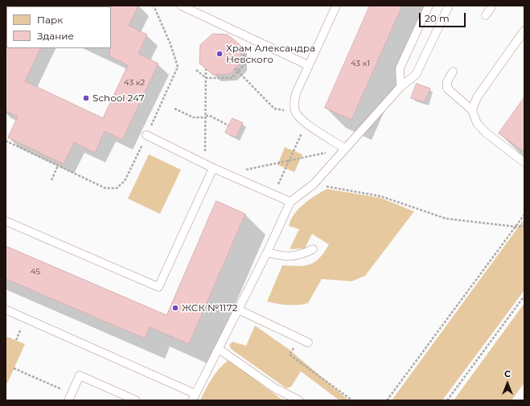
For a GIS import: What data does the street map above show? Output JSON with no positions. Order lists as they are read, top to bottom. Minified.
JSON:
{"places":["Храм Александра Невского","School 247","ЖСК №1172"],"house_numbers":["43 к1","43 к2","45"],"legend":["Парк","Здание"],"scale_bar":"20 m","north":"top"}
